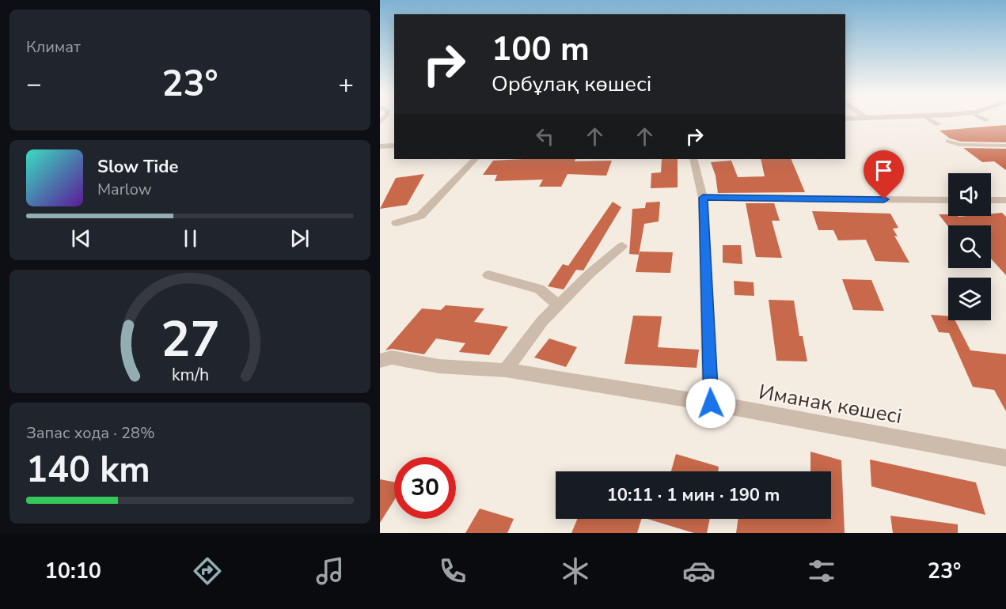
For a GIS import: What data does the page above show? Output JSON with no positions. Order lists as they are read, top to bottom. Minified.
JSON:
{"streets":{"street":["Иманақ көшесі"]},"page":{"tile":["Климат",["Запас хода · 28%","140 km"]],"turn":["100 m","Орбұлақ көшесі"],"heat":["−","23°","+"],"song":["Slow Tide","Marlow"],"limit":"30","trip":"10:11 · 1 мин · 190 m","tabs":["10:10","23°"],"gauge":["27","km/h"]}}
